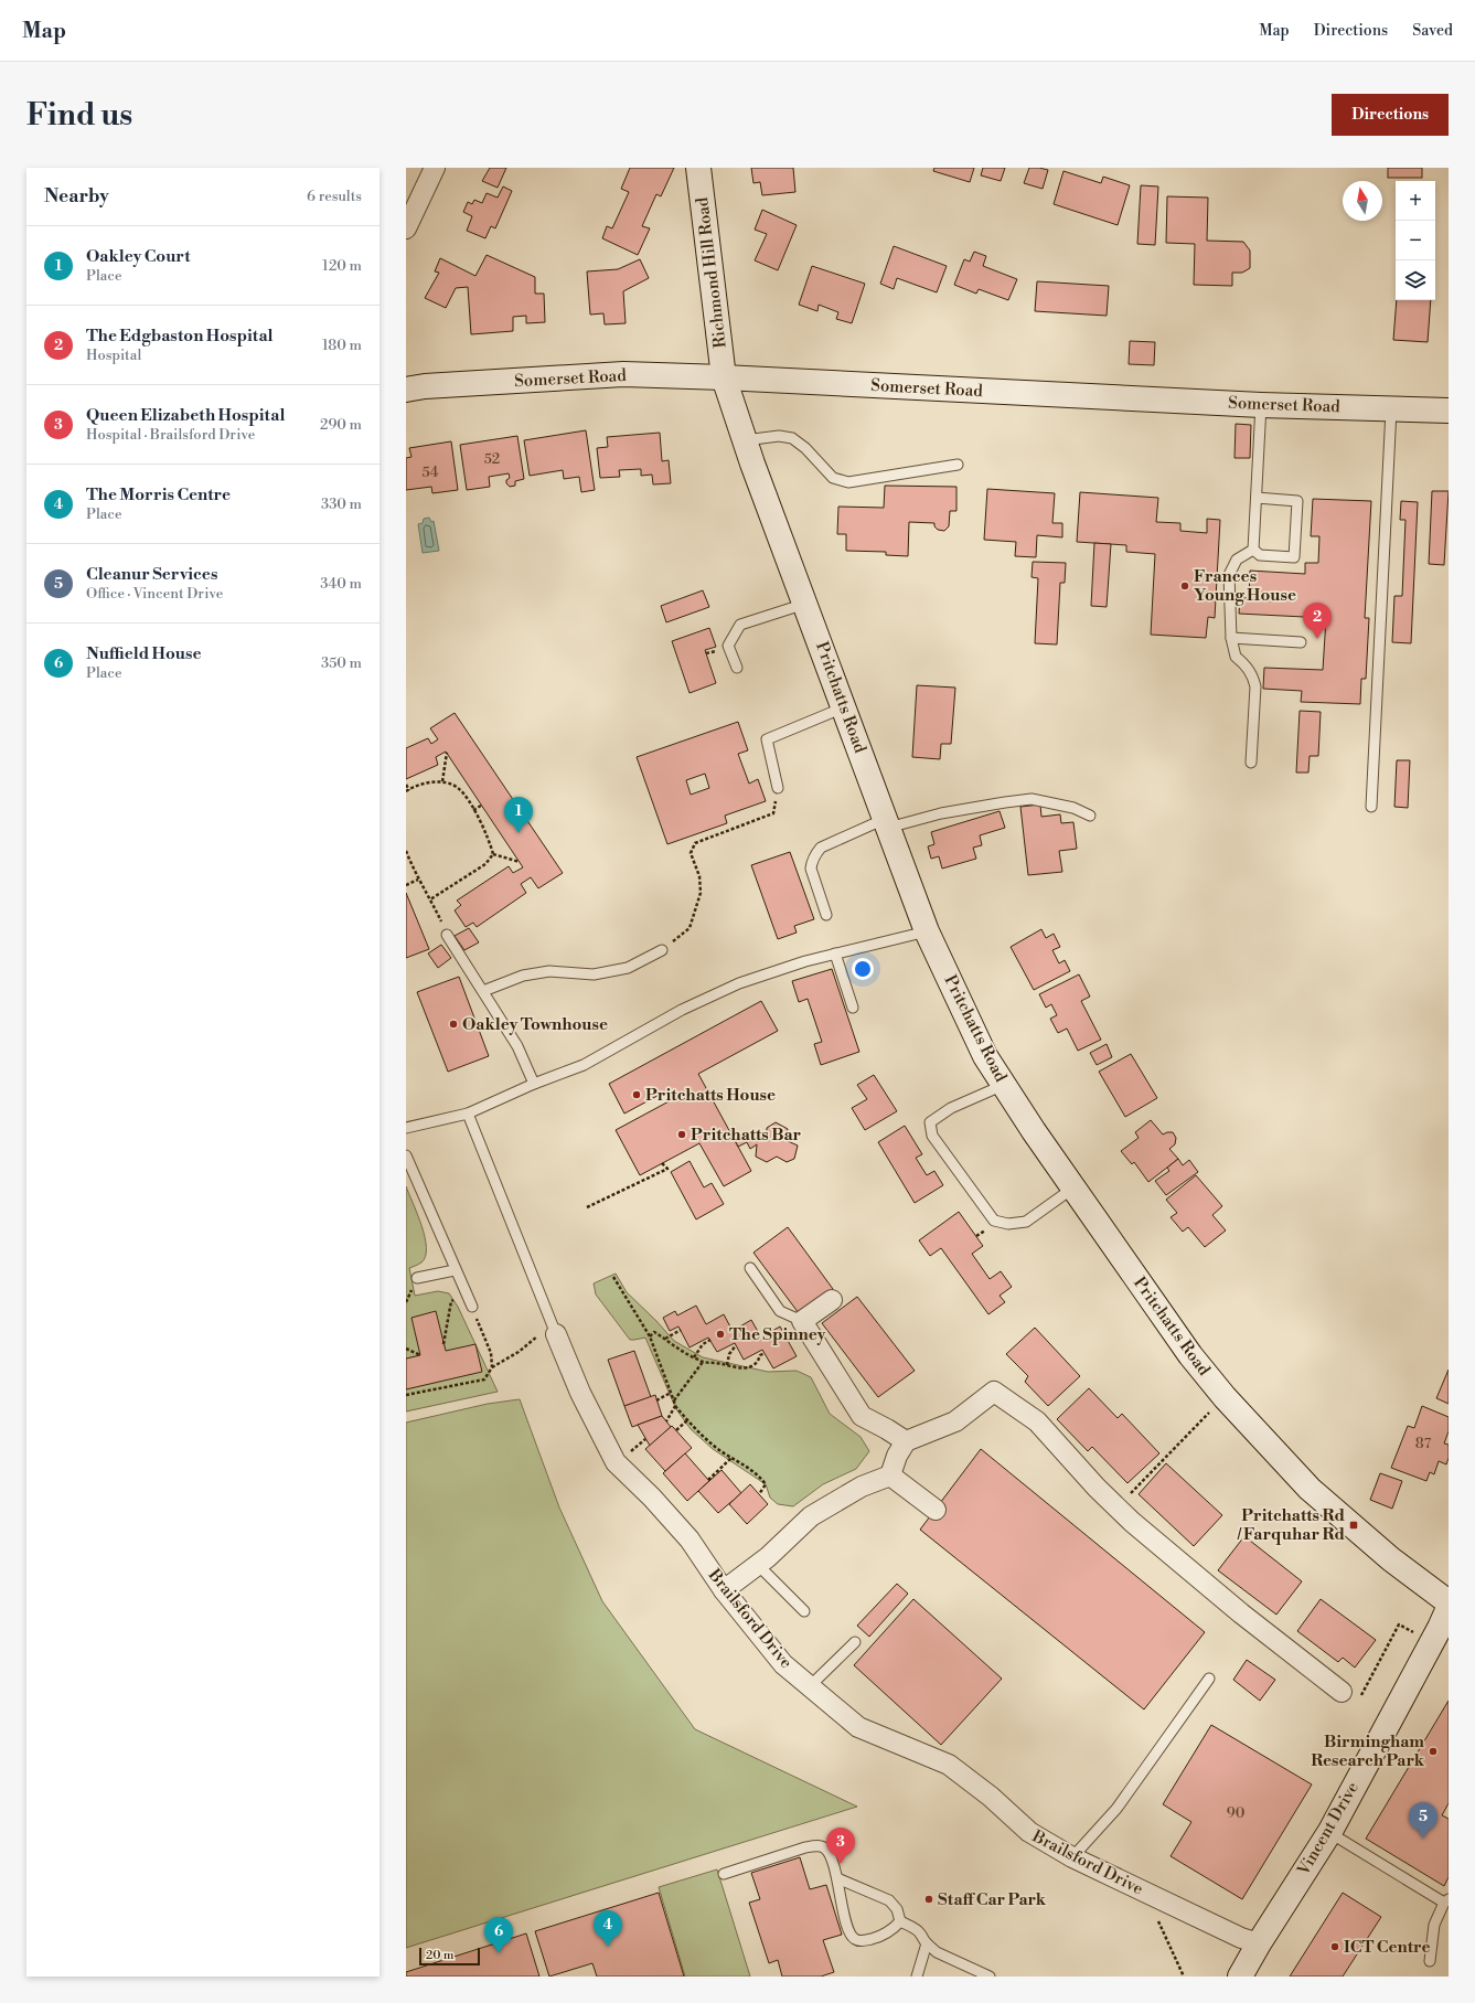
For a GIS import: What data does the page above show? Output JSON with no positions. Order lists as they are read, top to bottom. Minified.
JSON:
{"streets":{"street":["Richmond Hill Road","Somerset Road","Pritchatts Road","Brailsford Drive","Vincent Drive"]},"crossings":[["Richmond Hill Road","Somerset Road"],["Richmond Hill Road","Pritchatts Road"],["Somerset Road","Pritchatts Road"],["Brailsford Drive","Vincent Drive"]],"places":{"other":["Frances Young House","Oakley Townhouse","Pritchatts House","Pritchatts Bar","The Spinney","Birmingham Research Park","Staff Car Park","ICT Centre"],"transit":["Pritchatts Rd / Farquhar Rd"]},"house_numbers":["52","54","87","90"],"scale_bar":"20 m","north":"top","page":{"header":"Map","nav":["Map","Directions","Saved"],"buttons":"Directions","title":"Find us","heading":["Nearby","6 results"],"map_buttons":["+","−"],"list":[{"mark":"1","name":"Oakley Court","note":"Place","value":"120 m"},{"mark":"2","name":"The Edgbaston Hospital","note":"Hospital","value":"180 m"},{"mark":"3","name":"Queen Elizabeth Hospital","note":"Hospital · Brailsford Drive","value":"290 m"},{"mark":"4","name":"The Morris Centre","note":"Place","value":"330 m"},{"mark":"5","name":"Cleanur Services","note":"Office · Vincent Drive","value":"340 m"},{"mark":"6","name":"Nuffield House","note":"Place","value":"350 m"}],"pins":["2","1","5","3","4","6"],"scale":"20 m"}}
